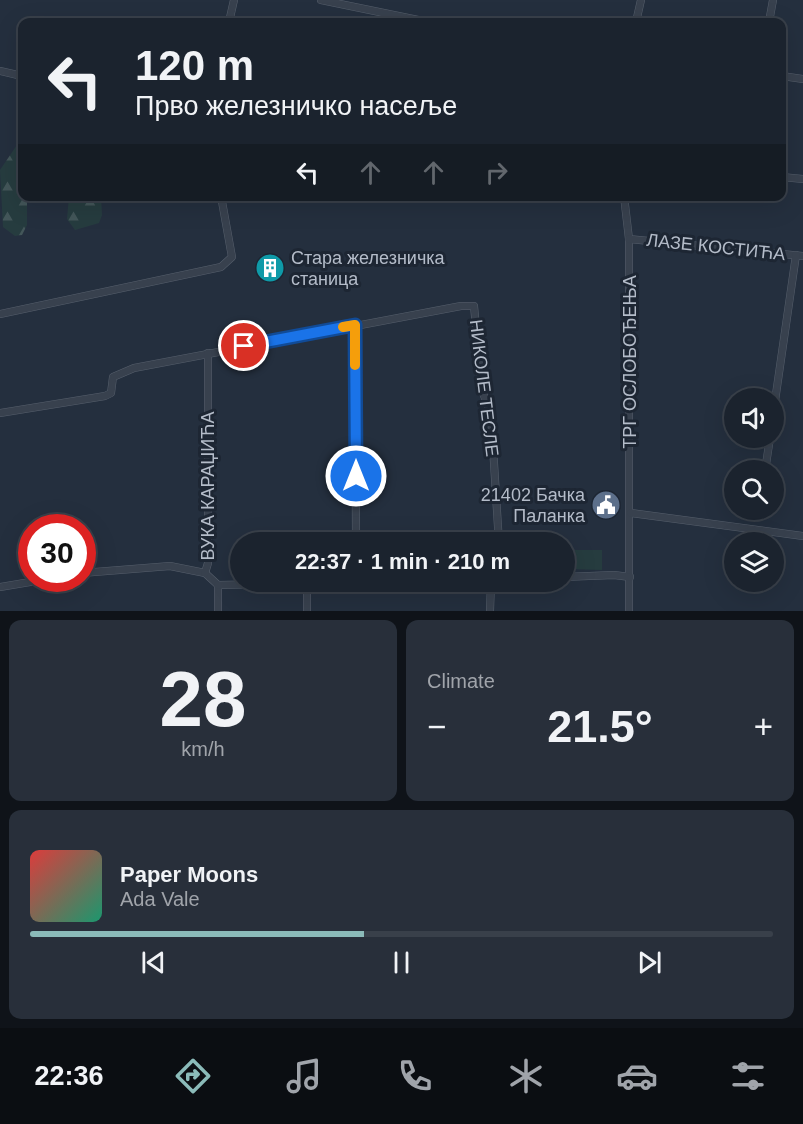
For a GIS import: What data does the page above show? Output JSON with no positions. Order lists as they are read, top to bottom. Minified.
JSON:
{"streets":{"street":["ЛАЗЕ КОСТИЋА","ТРГ ОСЛОБОЂЕЊА","НИКОЛЕ ТЕСЛЕ","ВУКА КАРАЏИЋА"]},"crossings":[["ЛАЗЕ КОСТИЋА","ТРГ ОСЛОБОЂЕЊА"]],"places":{"building":["Стара железничка станица"],"public building":["21402 Бачка Паланка"]},"page":{"turn":["120 m","Прво железничко насеље"],"limit":"30","trip":"22:37 · 1 min · 210 m","tile":[["28","km/h"],"Climate"],"heat":["−","21.5°","+"],"song":["Paper Moons","Ada Vale"],"tabs":"22:36"}}
